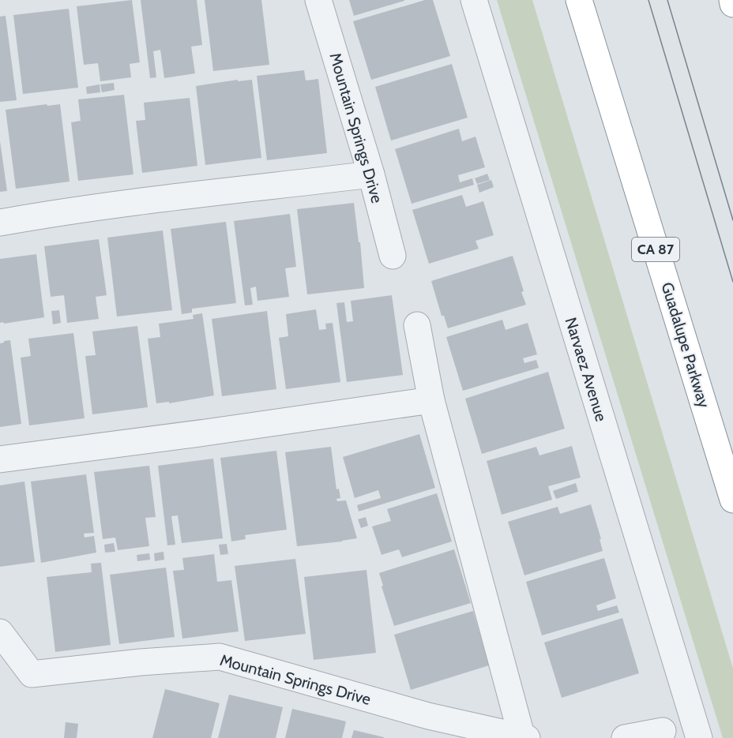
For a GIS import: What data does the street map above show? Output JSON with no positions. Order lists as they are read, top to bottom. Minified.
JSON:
{"streets":{"highway":["CA 87","Guadalupe Parkway"],"street":["Mountain Springs Drive","Narvaez Avenue"]}}
